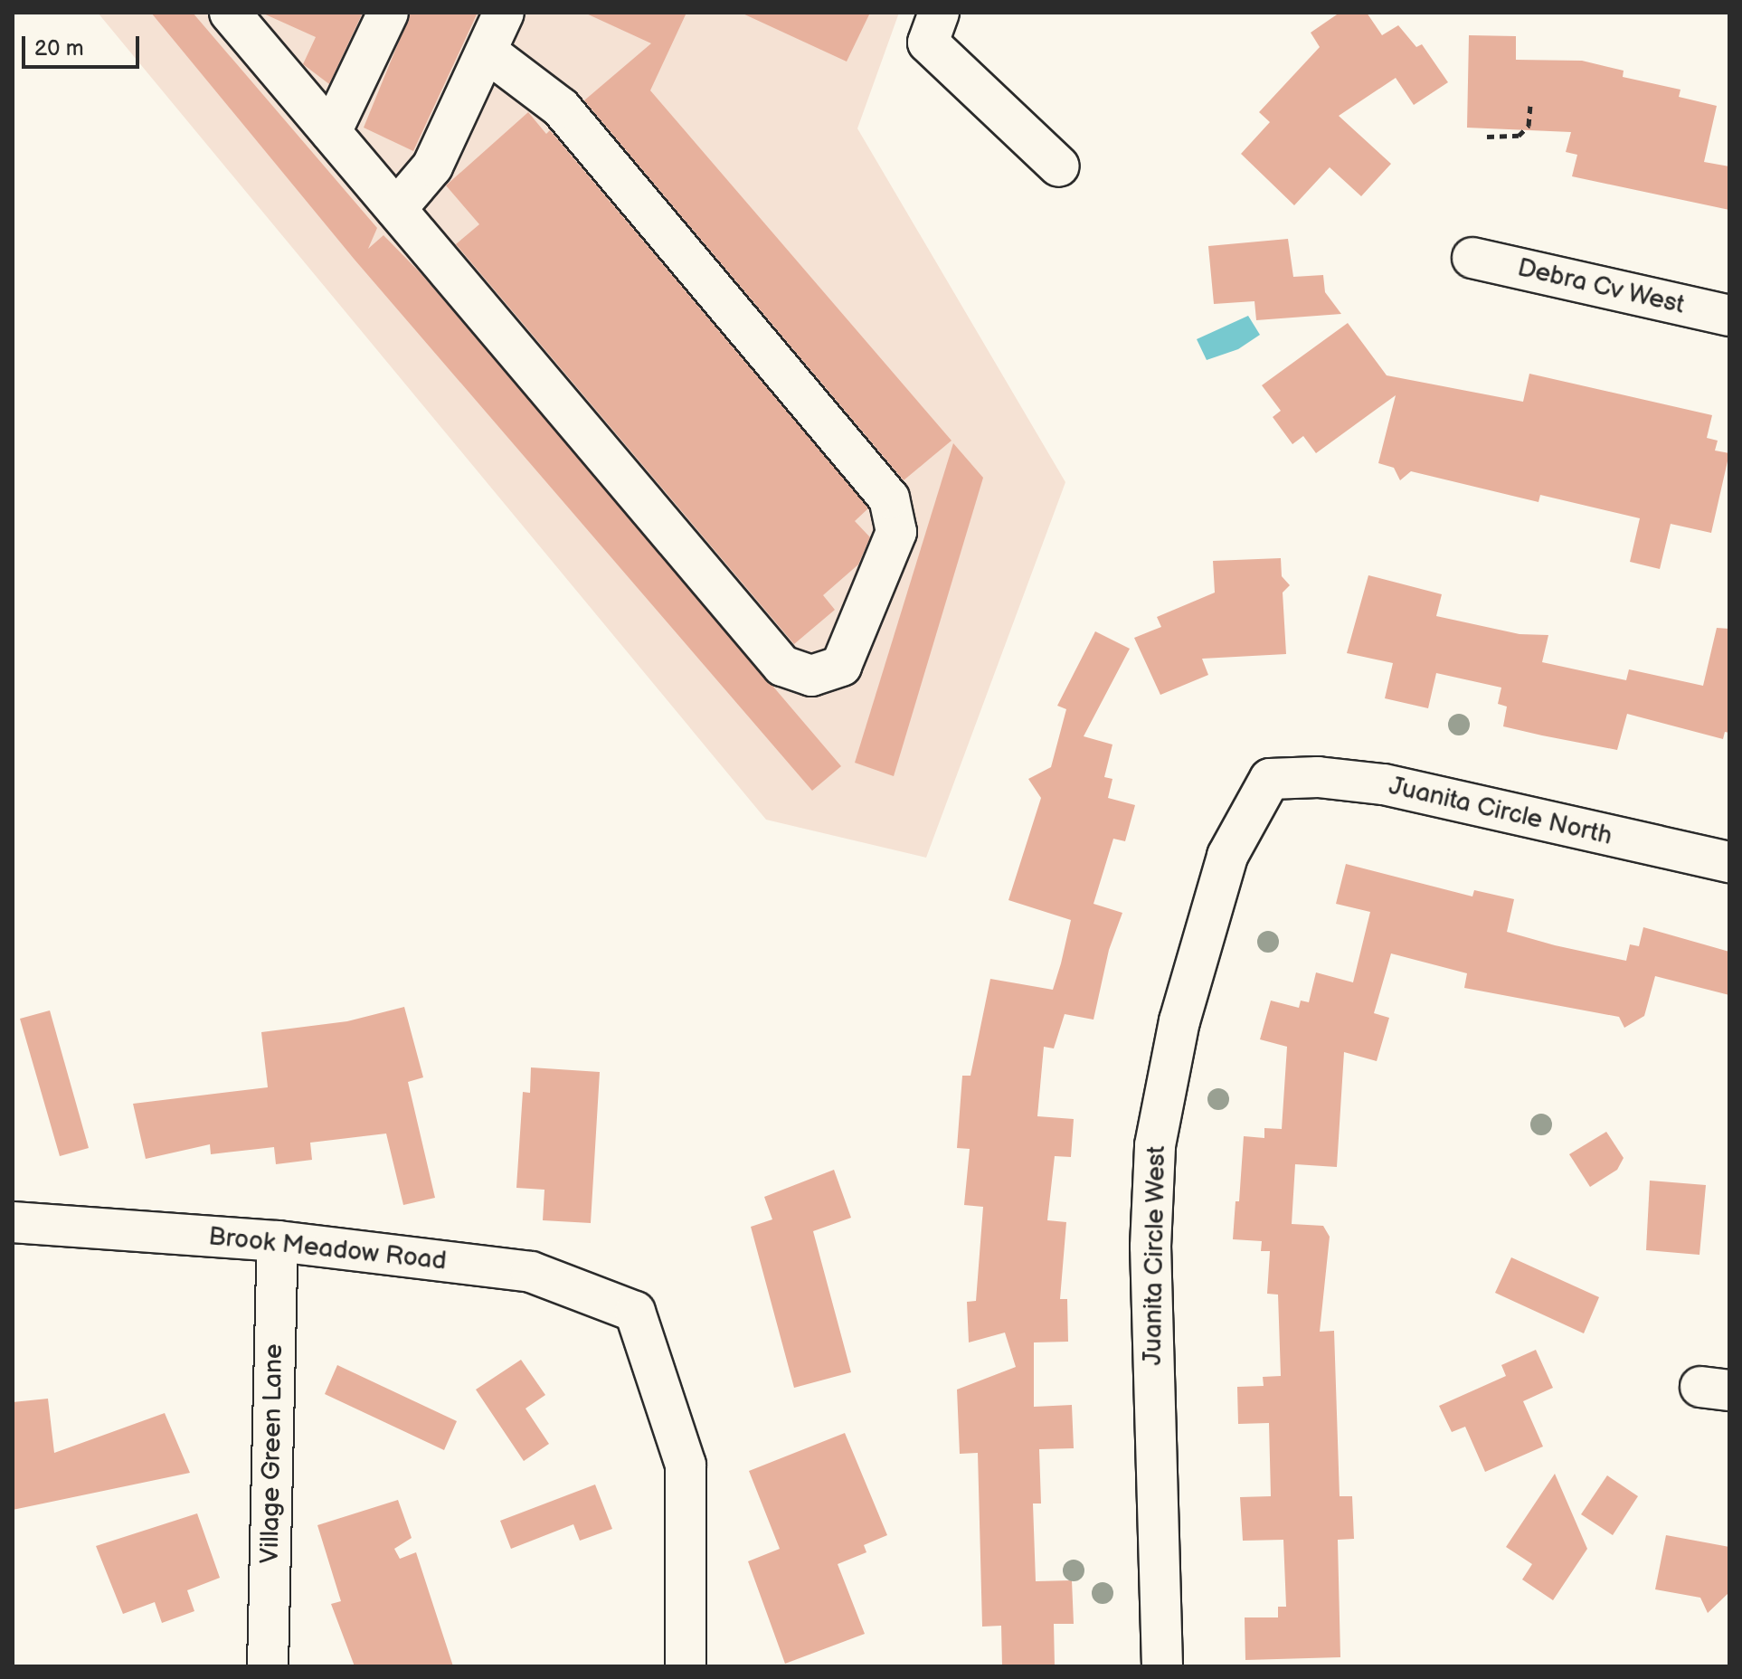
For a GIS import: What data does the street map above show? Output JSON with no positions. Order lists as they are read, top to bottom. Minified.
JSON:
{"streets":{"street":["Debra Cv West","Juanita Circle North","Brook Meadow Road","Juanita Circle West","Village Green Lane"]},"crossings":[["Juanita Circle North","Juanita Circle West"],["Brook Meadow Road","Village Green Lane"]],"scale_bar":"20 m"}
